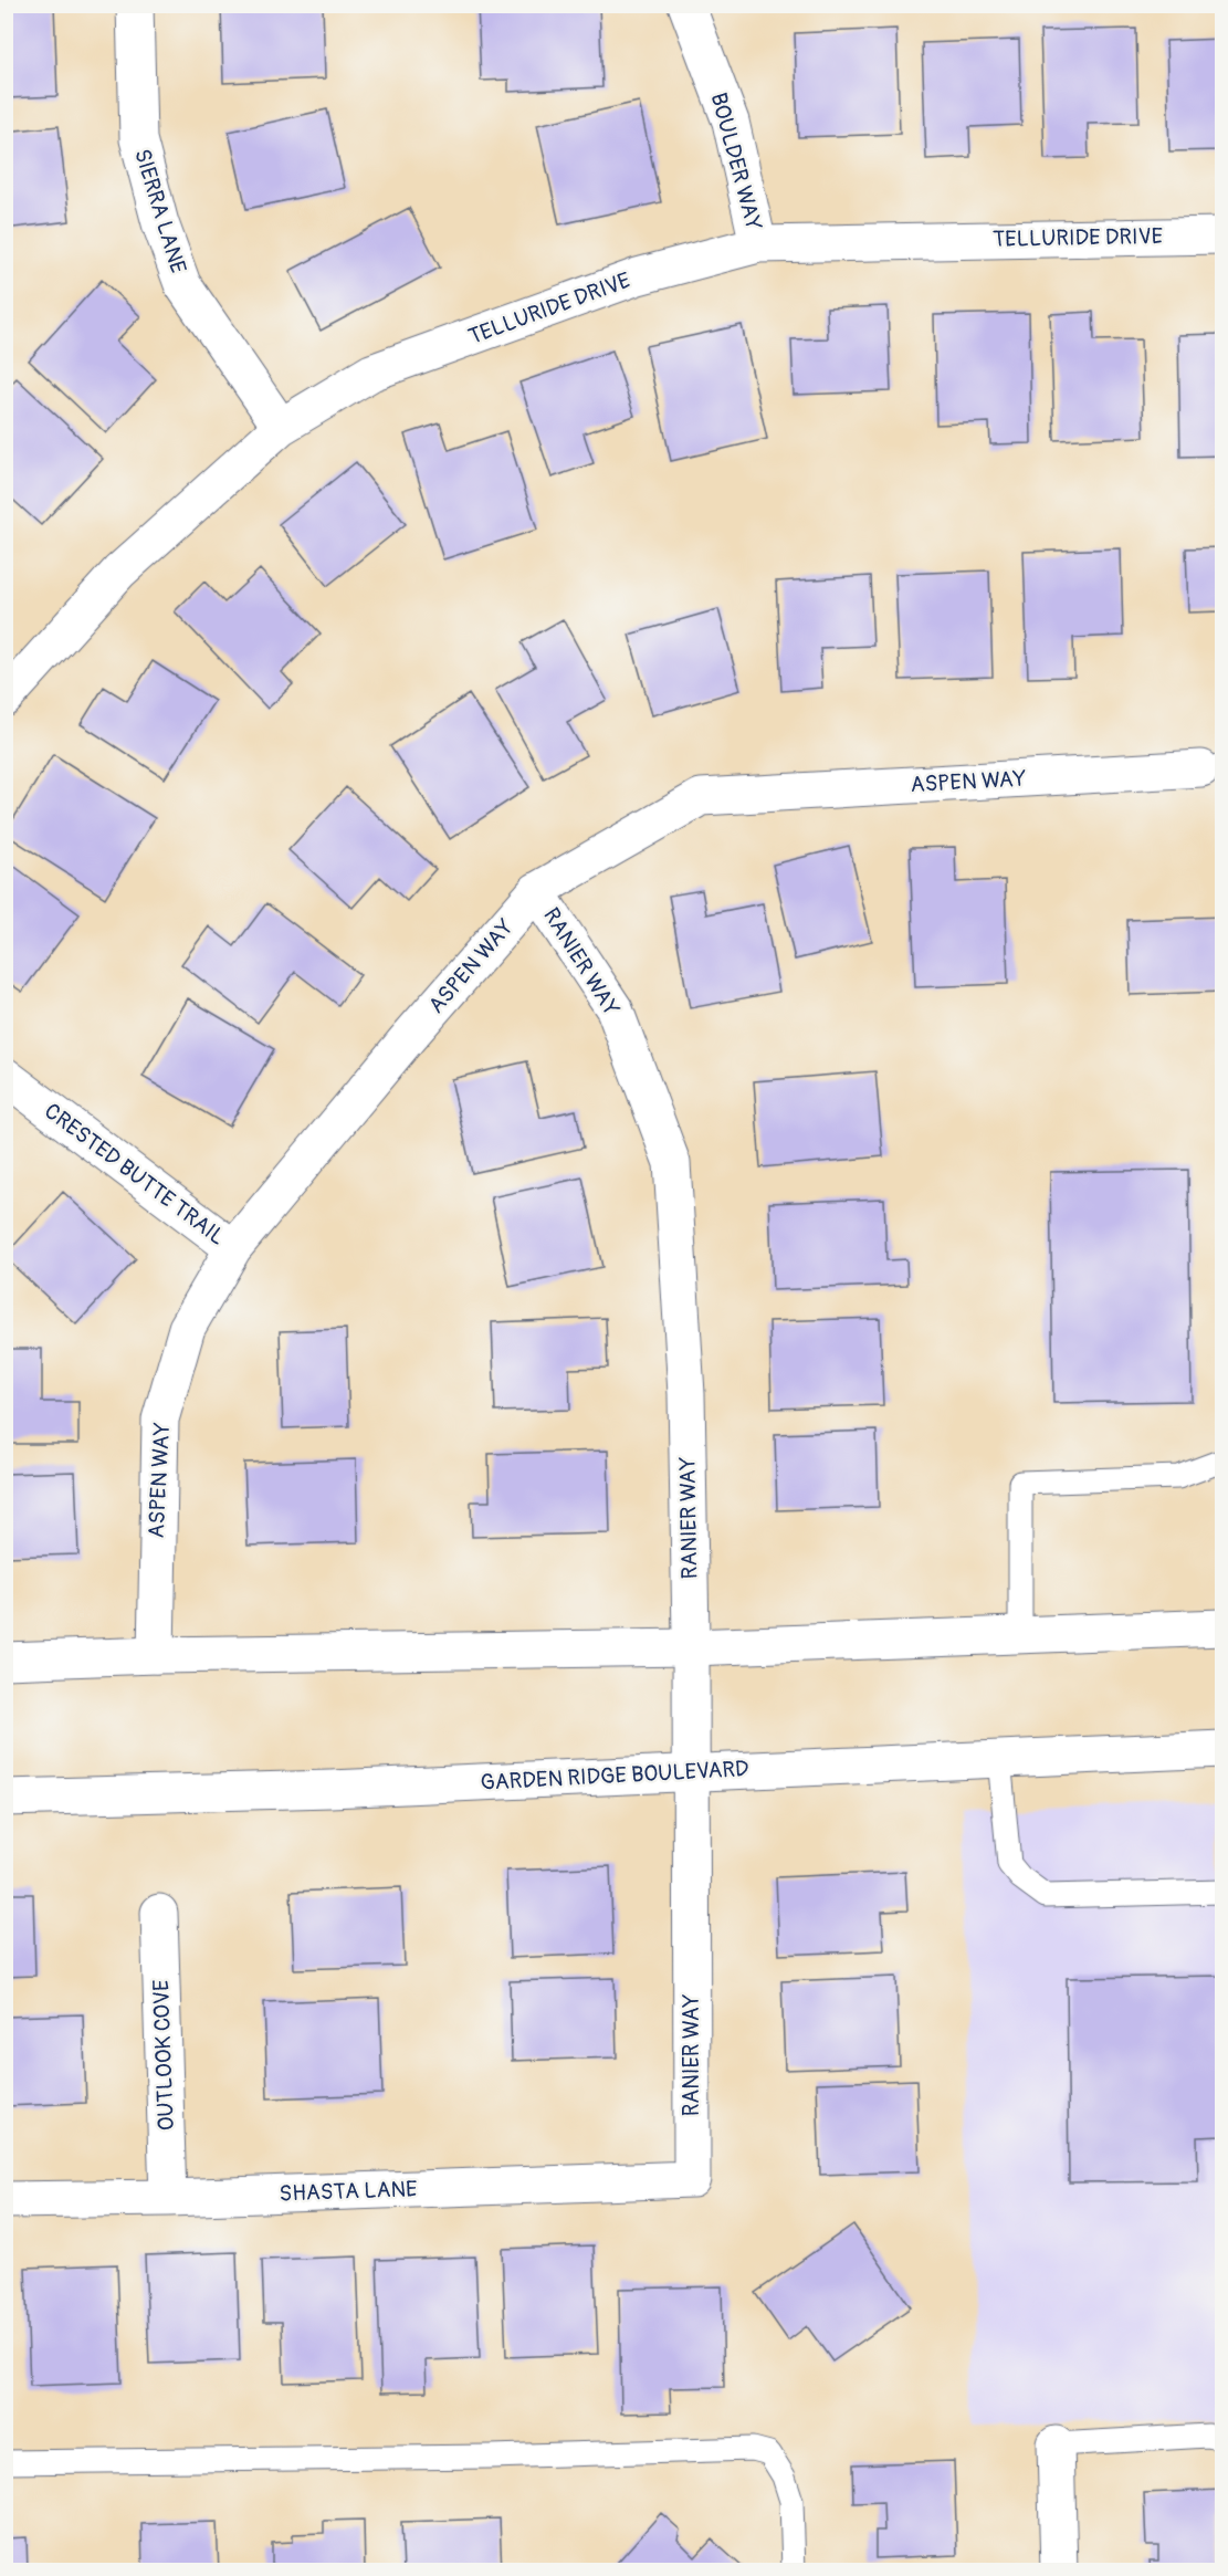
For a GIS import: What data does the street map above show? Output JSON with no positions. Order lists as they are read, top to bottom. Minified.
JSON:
{"streets":{"street":["BOULDER WAY","SIERRA LANE","TELLURIDE DRIVE","ASPEN WAY","RANIER WAY","CRESTED BUTTE TRAIL","GARDEN RIDGE BOULEVARD","OUTLOOK COVE","SHASTA LANE"]},"crossings":[["BOULDER WAY","TELLURIDE DRIVE"],["SIERRA LANE","TELLURIDE DRIVE"],["ASPEN WAY","RANIER WAY"],["ASPEN WAY","CRESTED BUTTE TRAIL"],["RANIER WAY","GARDEN RIDGE BOULEVARD"],["RANIER WAY","SHASTA LANE"],["OUTLOOK COVE","SHASTA LANE"]]}
